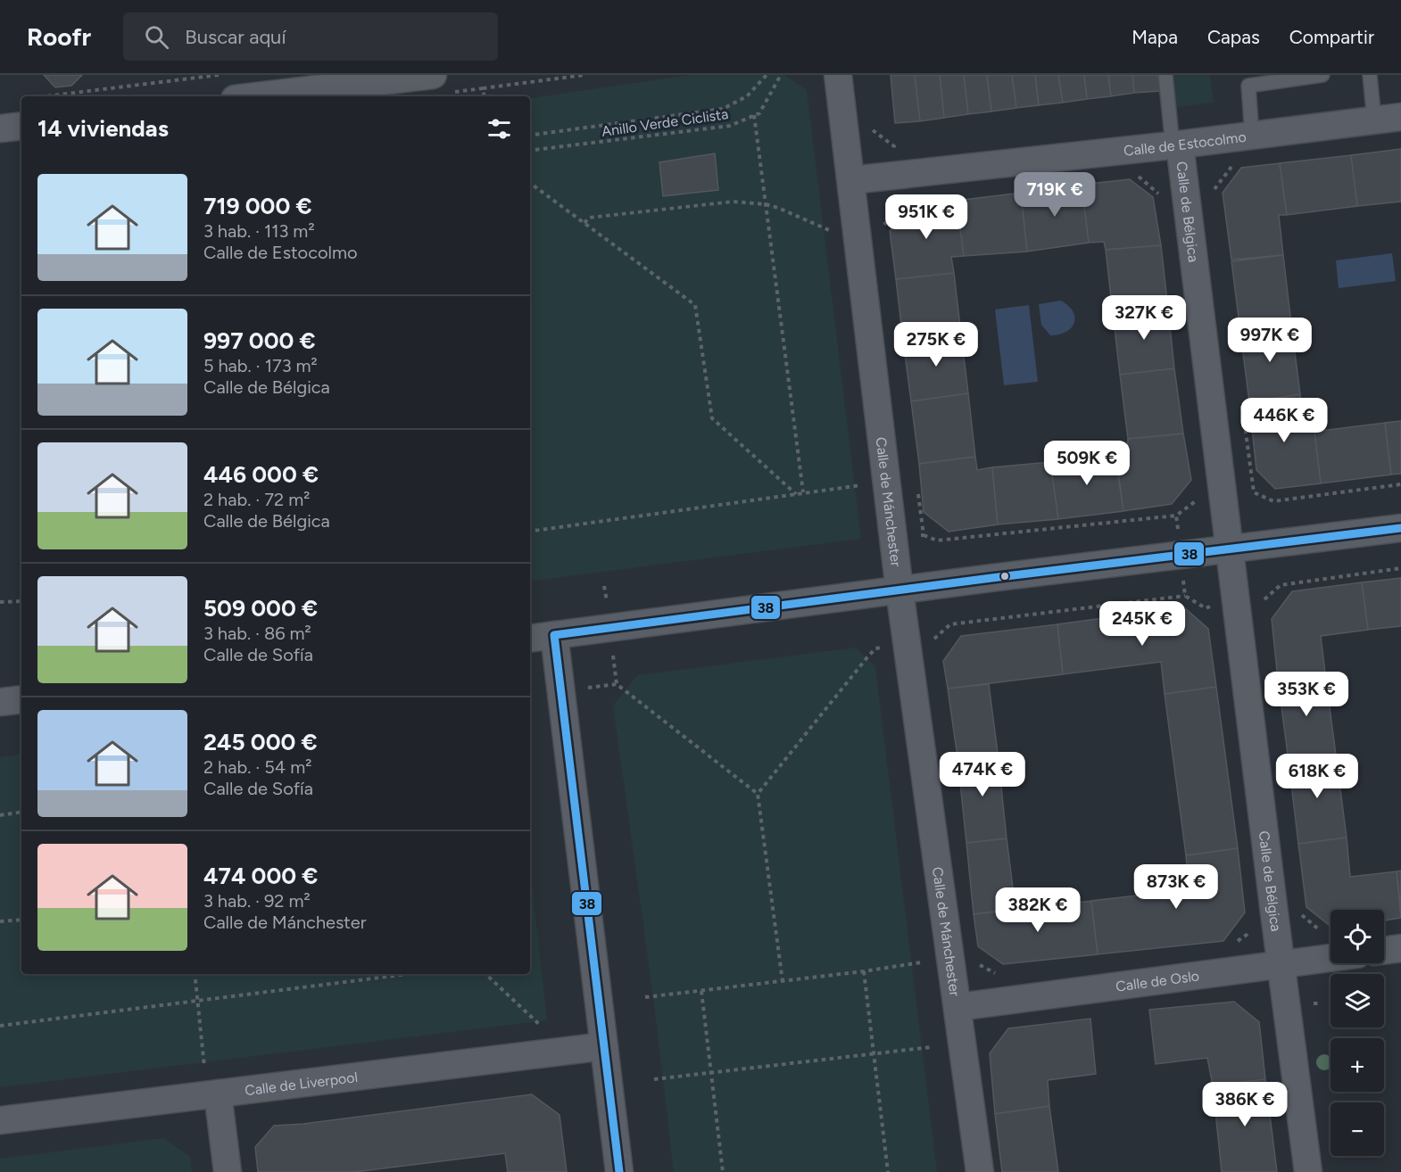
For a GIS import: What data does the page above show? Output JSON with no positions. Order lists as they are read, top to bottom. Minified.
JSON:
{"streets":{"street":["Calle de Estocolmo","Calle de Bélgica","Calle de Mánchester","Calle de Oslo","Calle de Liverpool"],"path":["Anillo Verde Ciclista"]},"crossings":[["Calle de Estocolmo","Calle de Bélgica"],["Calle de Estocolmo","Calle de Mánchester"],["Calle de Bélgica","Calle de Oslo"],["Calle de Mánchester","Calle de Oslo"]],"lines":["transit line 38"],"page":{"header":"Roofr","search":"Buscar aquí","nav":["Mapa","Capas","Compartir"],"heading":"14 viviendas","list":[{"name":"719 000 €","note":"3 hab. · 113 m² · Calle de Estocolmo"},{"name":"997 000 €","note":"5 hab. · 173 m² · Calle de Bélgica"},{"name":"446 000 €","note":"2 hab. · 72 m² · Calle de Bélgica"},{"name":"509 000 €","note":"3 hab. · 86 m² · Calle de Sofía"},{"name":"245 000 €","note":"2 hab. · 54 m² · Calle de Sofía"},{"name":"474 000 €","note":"3 hab. · 92 m² · Calle de Mánchester"}],"price":["719K €","951K €","327K €","997K €","275K €","446K €","509K €","245K €","353K €","474K €","618K €","873K €","382K €","386K €"],"map_buttons":["+","−"]}}
